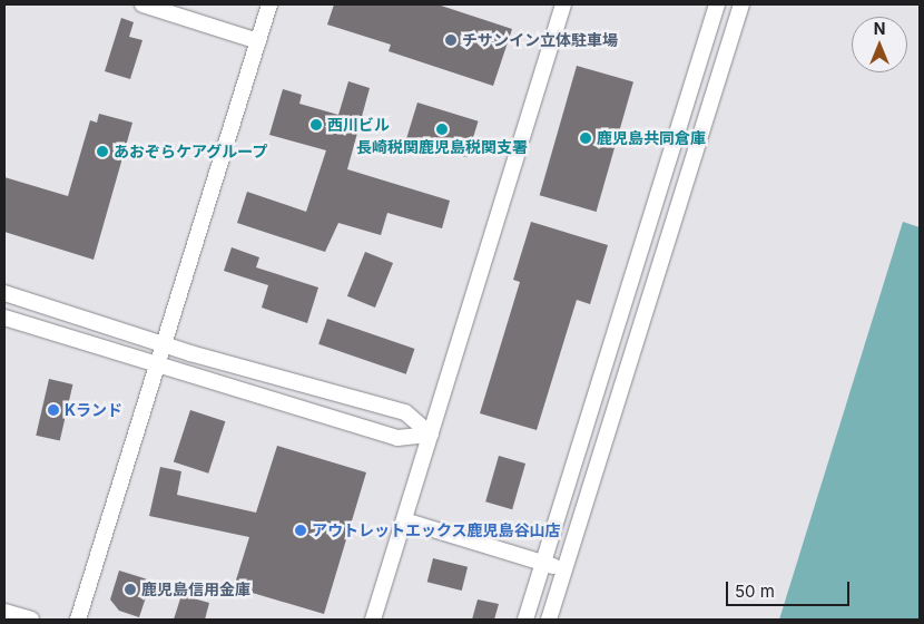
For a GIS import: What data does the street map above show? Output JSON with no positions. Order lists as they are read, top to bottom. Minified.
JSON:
{"places":["チサンイン立体駐車場","西川ビル","長崎税関鹿児島税関支署","鹿児島共同倉庫","あおぞらケアグループ","Kランド","アウトレットエックス鹿児島谷山店","鹿児島信用金庫"],"scale_bar":"50 m","north":"top"}
